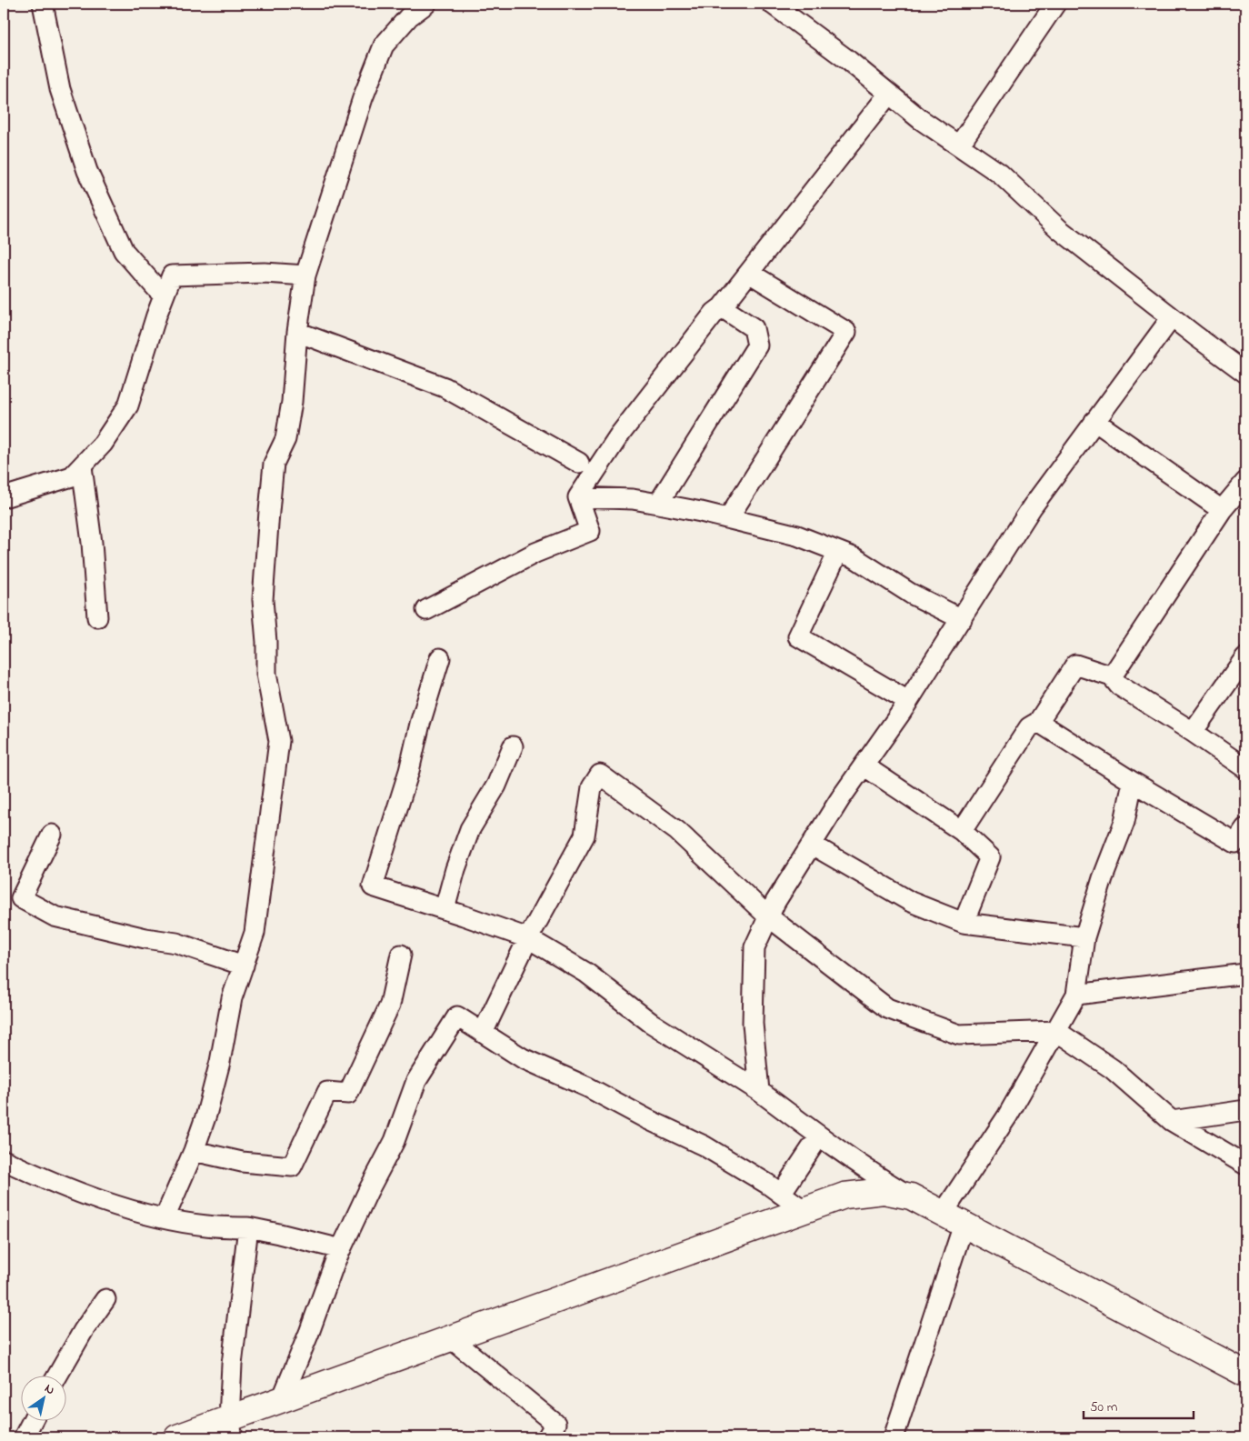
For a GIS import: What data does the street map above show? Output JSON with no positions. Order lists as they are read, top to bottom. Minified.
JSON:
{"scale_bar":"50 m","north":"top right"}
